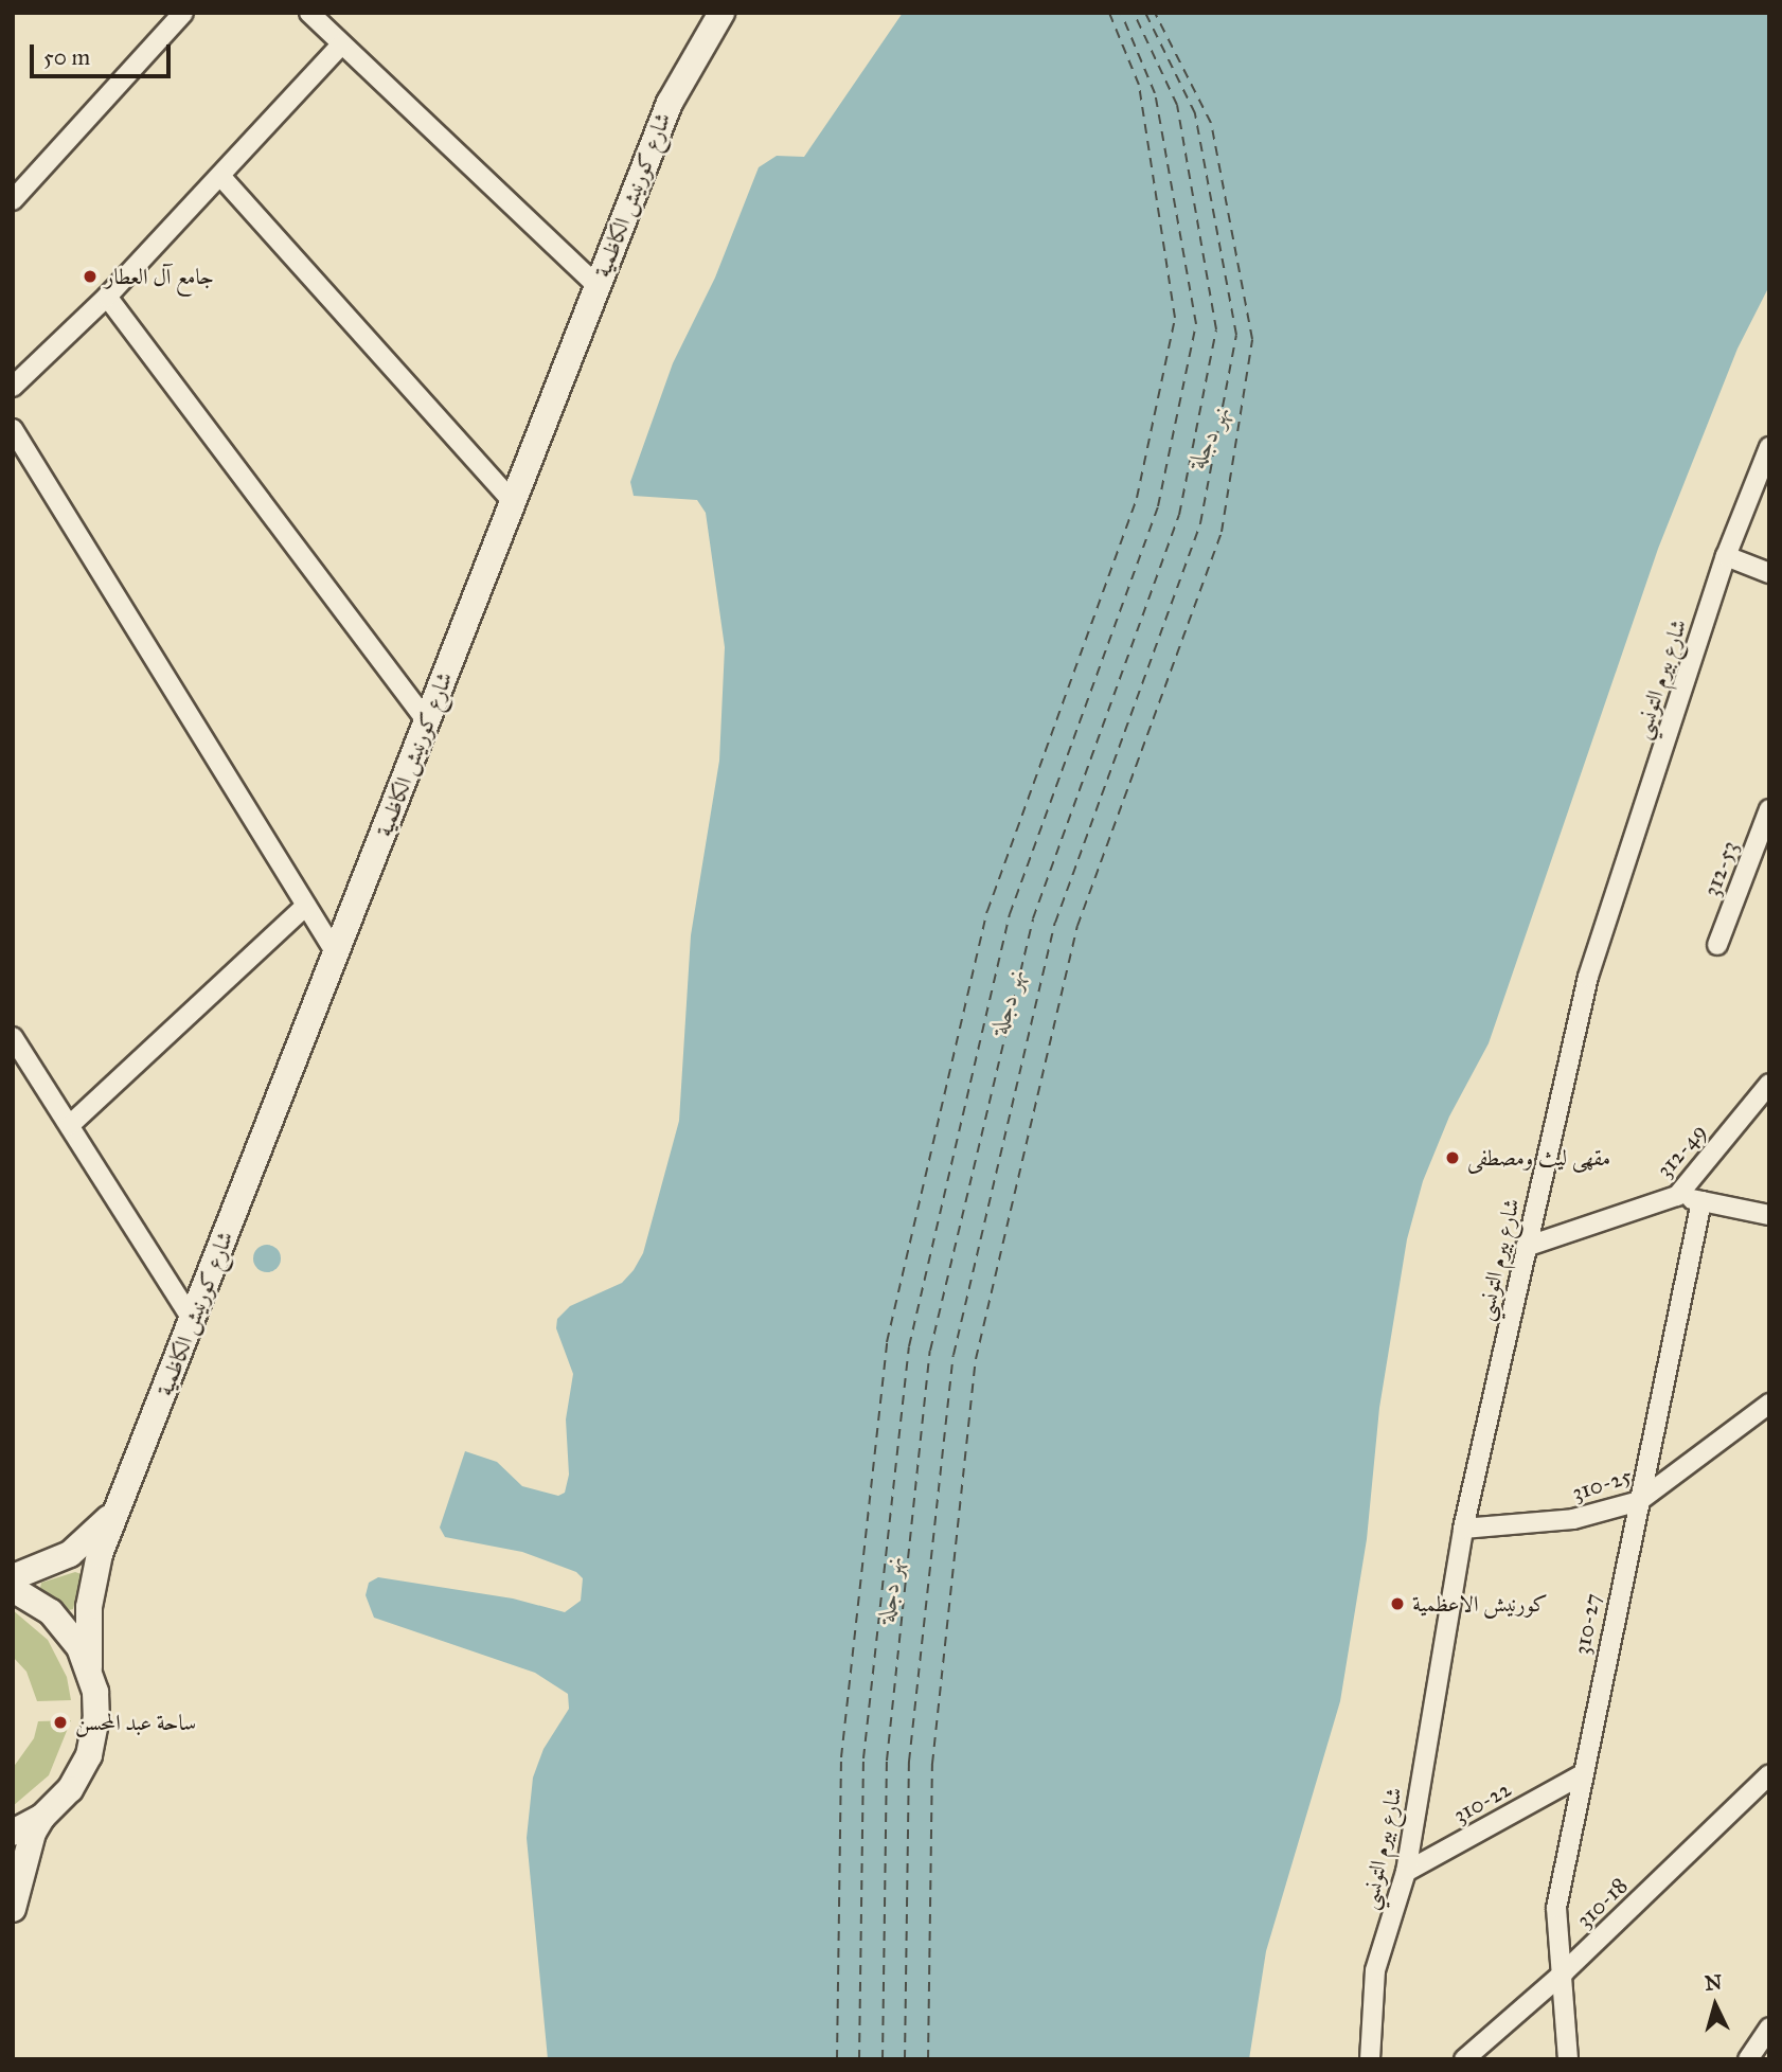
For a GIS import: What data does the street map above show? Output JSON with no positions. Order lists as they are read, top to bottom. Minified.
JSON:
{"streets":{"street":["شارع كورنيش الكاظمية","شارع بيرم التونسي","312-53","312-49","310-25","310-27","310-22","310-18"]},"crossings":[["شارع بيرم التونسي","312-49"],["شارع بيرم التونسي","310-25"],["شارع بيرم التونسي","310-22"],["310-25","310-27"],["310-27","310-22"],["310-27","310-18"]],"water":["نهر دجلة"],"places":["جامع آل العطار","مقهى ليث ومصطفى","كورنيش الاعظمية","ساحة عبد المحسن"],"scale_bar":"50 m","north":"top"}
